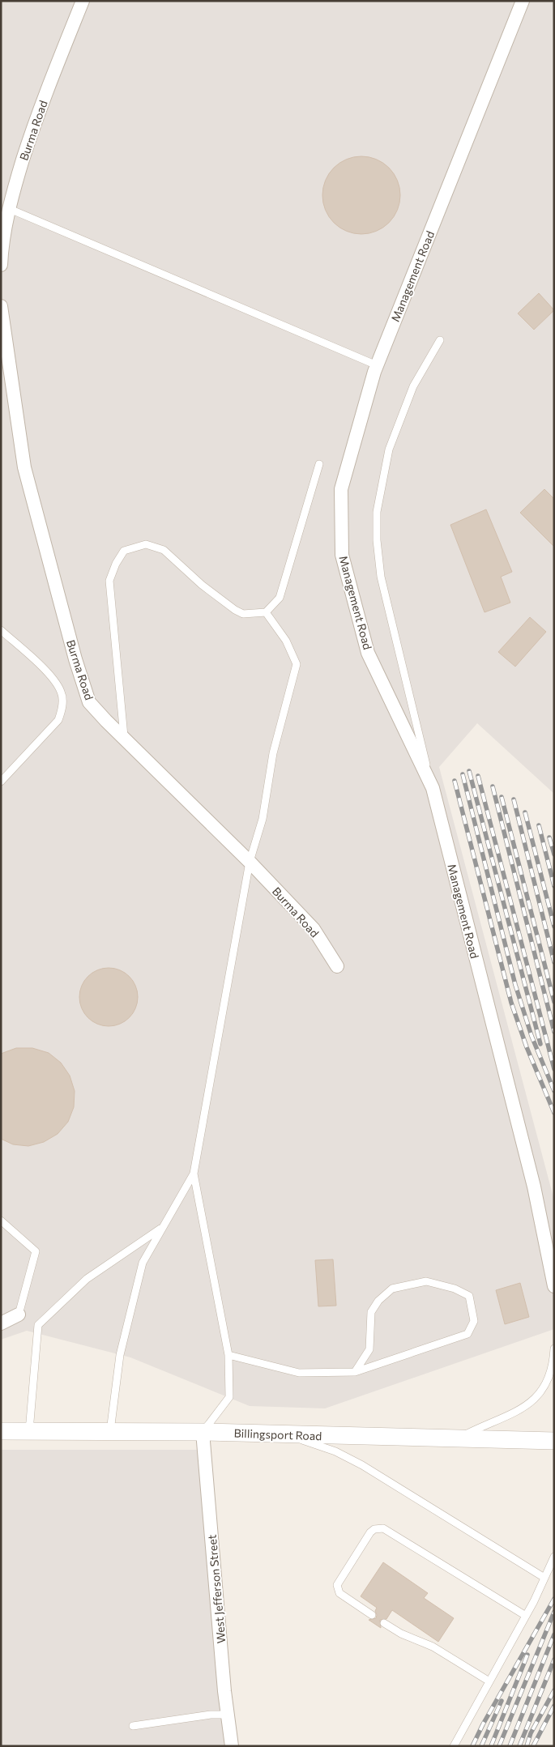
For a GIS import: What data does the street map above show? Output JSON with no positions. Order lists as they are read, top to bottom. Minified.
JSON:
{"streets":{"street":["Burma Road","Management Road","Billingsport Road","West Jefferson Street"]},"crossings":[["Billingsport Road","West Jefferson Street"]]}
